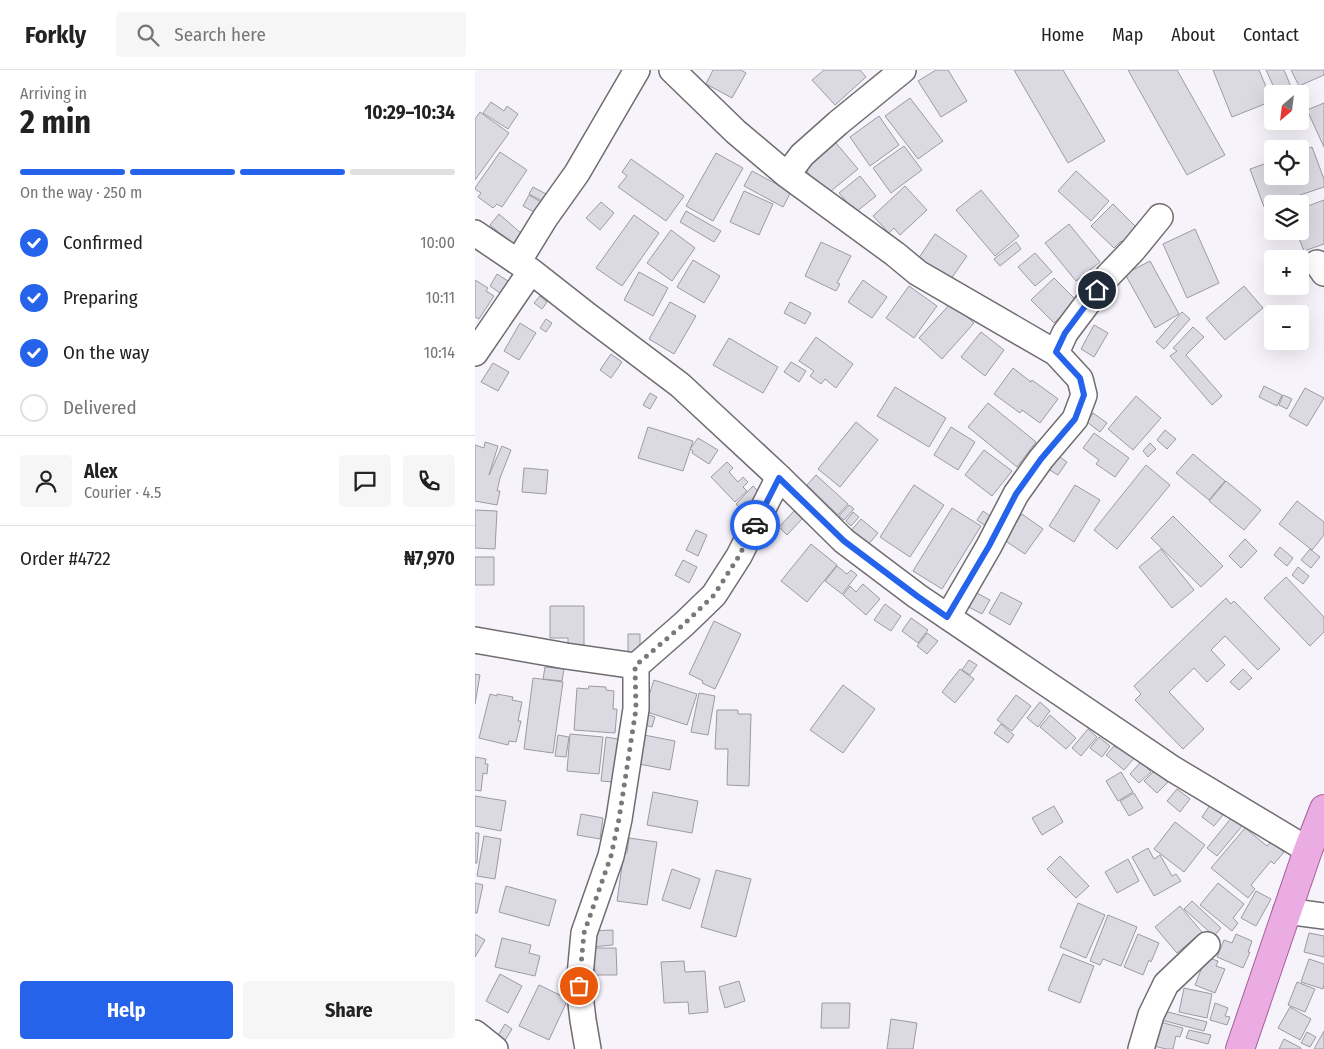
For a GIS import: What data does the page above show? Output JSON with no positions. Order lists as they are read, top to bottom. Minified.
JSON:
{"north":"bottom left","page":{"header":"Forkly","search":"Search here","nav":["Home","Map","About","Contact"],"heading":["2 min","Arriving in","10:29–10:34"],"panel":["Alex","Courier · 4.5","Order #4722","₦7,970"],"map_buttons":["+","−"],"bar":"On the way · 250 m","list":[["Confirmed","10:00"],["Preparing","10:11"],["On the way","10:14"],"Delivered"],"buttons":["Help","Share"]}}
